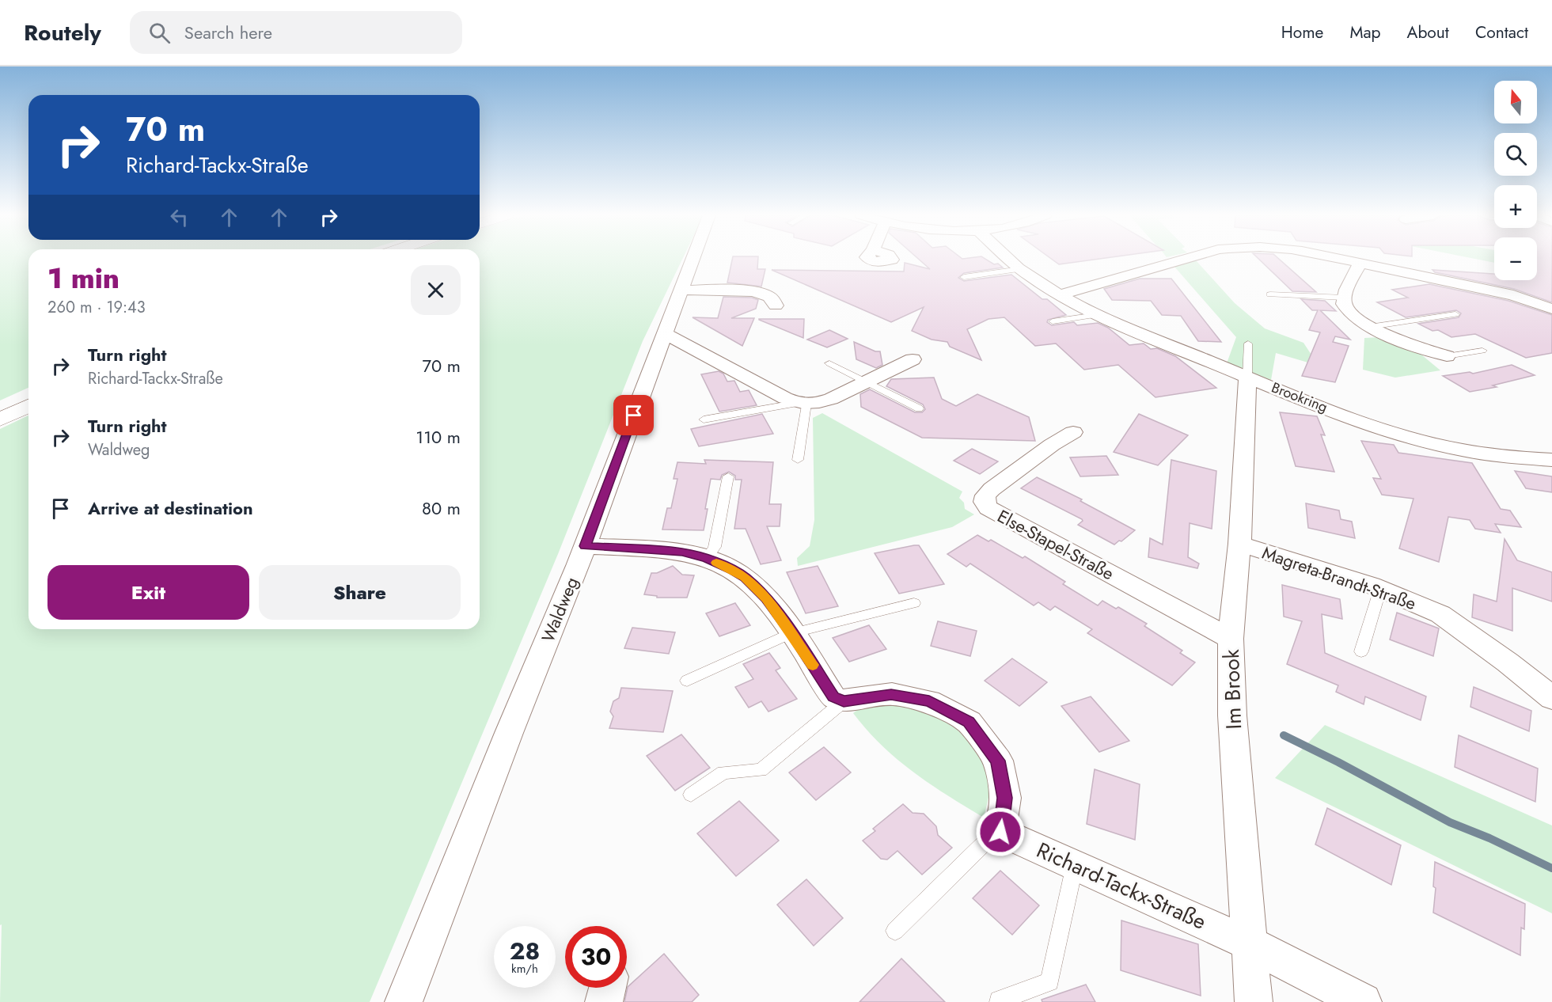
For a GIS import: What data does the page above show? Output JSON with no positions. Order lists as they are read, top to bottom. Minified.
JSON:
{"streets":{"street":["Brookring","Else-Stapel-Straße","Magreta-Brandt-Straße","Waldweg","Im Brook","Richard-Tackx-Straße"]},"crossings":[["Brookring","Im Brook"],["Else-Stapel-Straße","Im Brook"],["Magreta-Brandt-Straße","Im Brook"],["Im Brook","Richard-Tackx-Straße"]],"north":"top","page":{"header":"Routely","search":"Search here","nav":["Home","Map","About","Contact"],"map_buttons":["+","−"],"turn":["70 m","Richard-Tackx-Straße"],"heading":["1 min","260 m · 19:43"],"list":[{"name":"Turn right","note":"Richard-Tackx-Straße","value":"70 m"},{"name":"Turn right","note":"Waldweg","value":"110 m"},{"name":"Arrive at destination","value":"80 m"}],"buttons":["Exit","Share"],"speed":"28 km/h","limit":"30"}}
